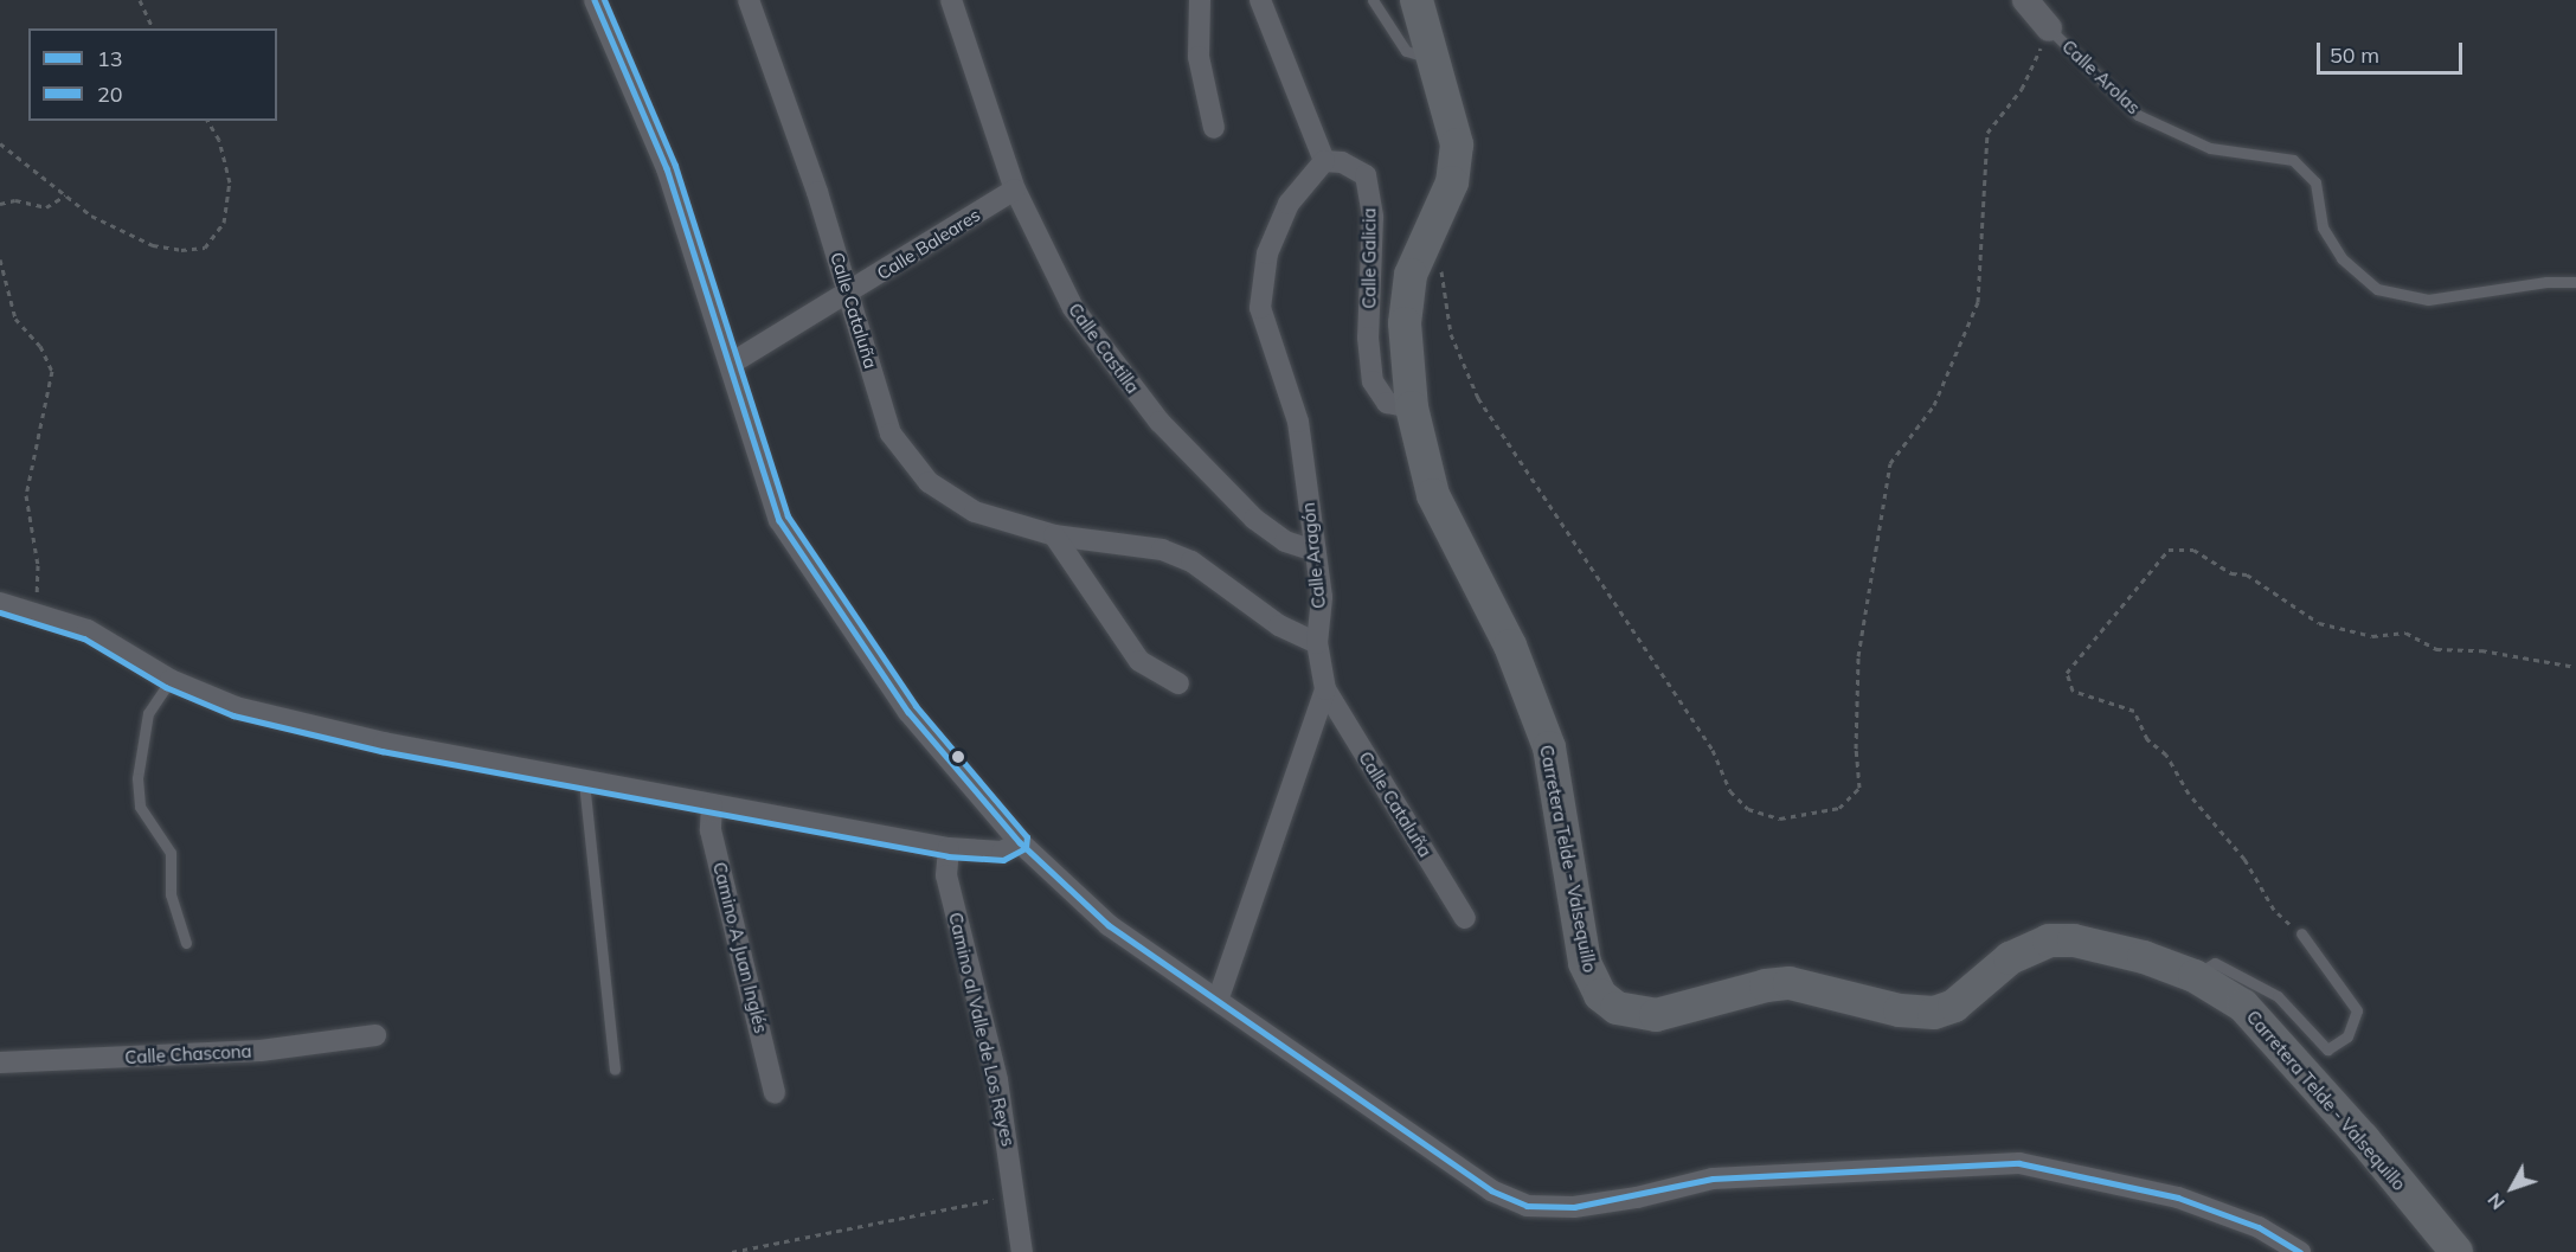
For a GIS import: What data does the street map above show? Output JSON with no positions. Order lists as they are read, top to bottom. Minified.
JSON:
{"streets":{"main road":["Carretera Telde - Valsequillo"],"street":["Calle Arolas","Calle Baleares","Calle Galicia","Calle Cataluña","Calle Castilla","Calle Aragón","Camino A Juan Inglés","Camino al Valle de Los Reyes","Calle Chascona"]},"crossings":[["Calle Baleares","Calle Cataluña"],["Calle Baleares","Calle Castilla"],["Calle Galicia","Calle Aragón"],["Calle Galicia","Carretera Telde - Valsequillo"],["Calle Cataluña","Calle Aragón"],["Calle Castilla","Calle Aragón"]],"lines":["transit line 13","transit line 20"],"legend":["13","20"],"scale_bar":"50 m","north":"bottom left"}
